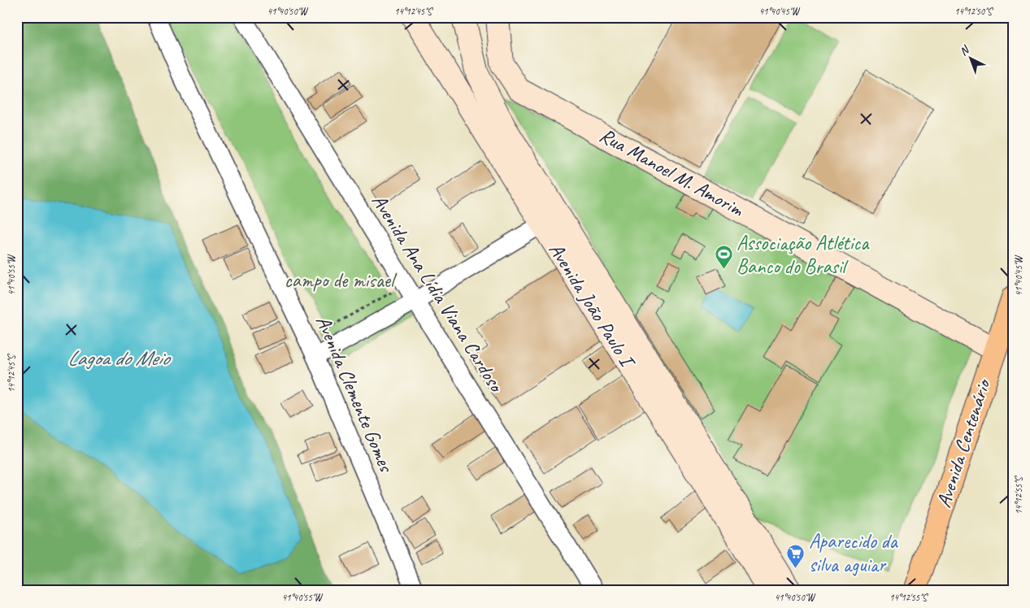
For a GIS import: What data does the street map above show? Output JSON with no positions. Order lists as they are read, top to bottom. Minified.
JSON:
{"streets":{"main road":["Rua Manoel M. Amorim","Avenida João Paulo I","Avenida Centenário"],"street":["Avenida Ana Lídia Viana Cardoso","Avenida Clemente Gomes"]},"crossings":[["Rua Manoel M. Amorim","Avenida Centenário"]],"water":["Lagoa do Meio"],"parks":["campo de misael"],"places":{"sports":["Associação Atlética Banco do Brasil"],"supermarket":["Aparecido da silva aguiar"]},"north":"top left","coordinates":["41°40'50\"W","14°12'45\"S","41°40'45\"W","14°12'50\"S","41°40'55\"W","14°12'55\"S"]}
